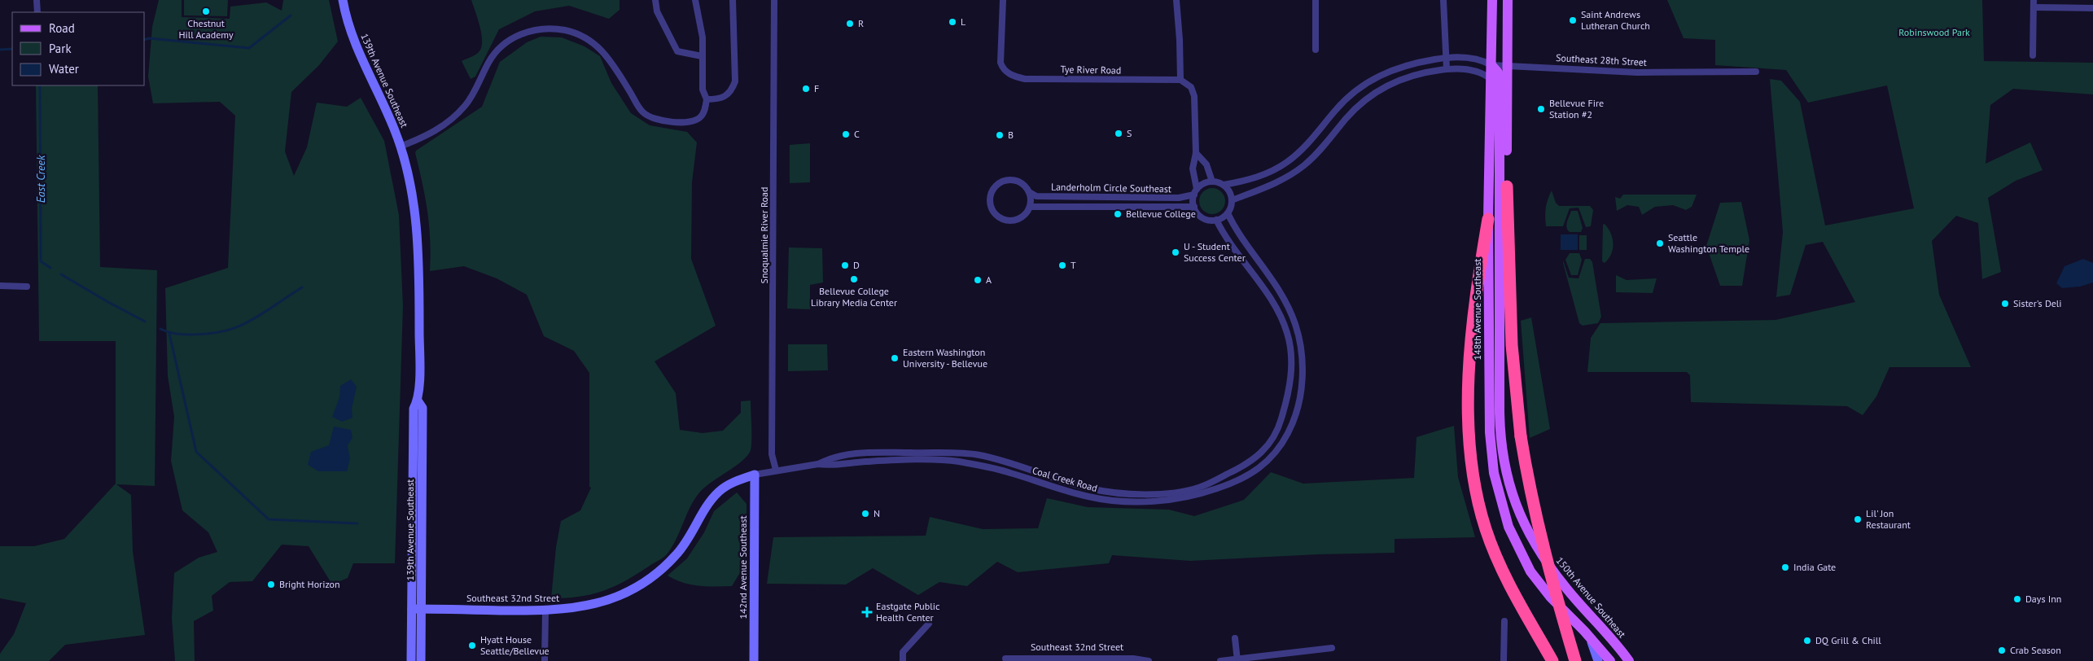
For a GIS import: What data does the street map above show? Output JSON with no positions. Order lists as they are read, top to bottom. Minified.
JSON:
{"streets":{"main road":["148th Avenue Southeast","150th Avenue Southeast"],"street":["Southeast 28th Street","Tye River Road","139th Avenue Southeast","Landerholm Circle Southeast","Snoqualmie River Road","Coal Creek Road","142nd Avenue Southeast","Southeast 32nd Street"]},"crossings":[["Southeast 28th Street","148th Avenue Southeast"],["139th Avenue Southeast","Southeast 32nd Street"],["Landerholm Circle Southeast","Coal Creek Road"],["Snoqualmie River Road","Coal Creek Road"],["148th Avenue Southeast","150th Avenue Southeast"],["Coal Creek Road","142nd Avenue Southeast"],["Coal Creek Road","Southeast 32nd Street"],["142nd Avenue Southeast","Southeast 32nd Street"]],"water":["East Creek"],"parks":["Robinswood Park"],"places":{"other":["Chestnut Hill Academy","Saint Andrews Lutheran Church","L","R","F","Bellevue Fire Station #2","S","C","B","Bellevue College","Seattle Washington Temple","U - Student Success Center","D","T","Bellevue College Library Media Center","A","Sister's Deli","Eastern Washington University - Bellevue","N","Lil' Jon Restaurant","India Gate","Bright Horizon","Days Inn","DQ Grill & Chill","Hyatt House Seattle/Bellevue","Crab Season"],"health":["Eastgate Public Health Center"]},"legend":["Road","Park","Water"]}
